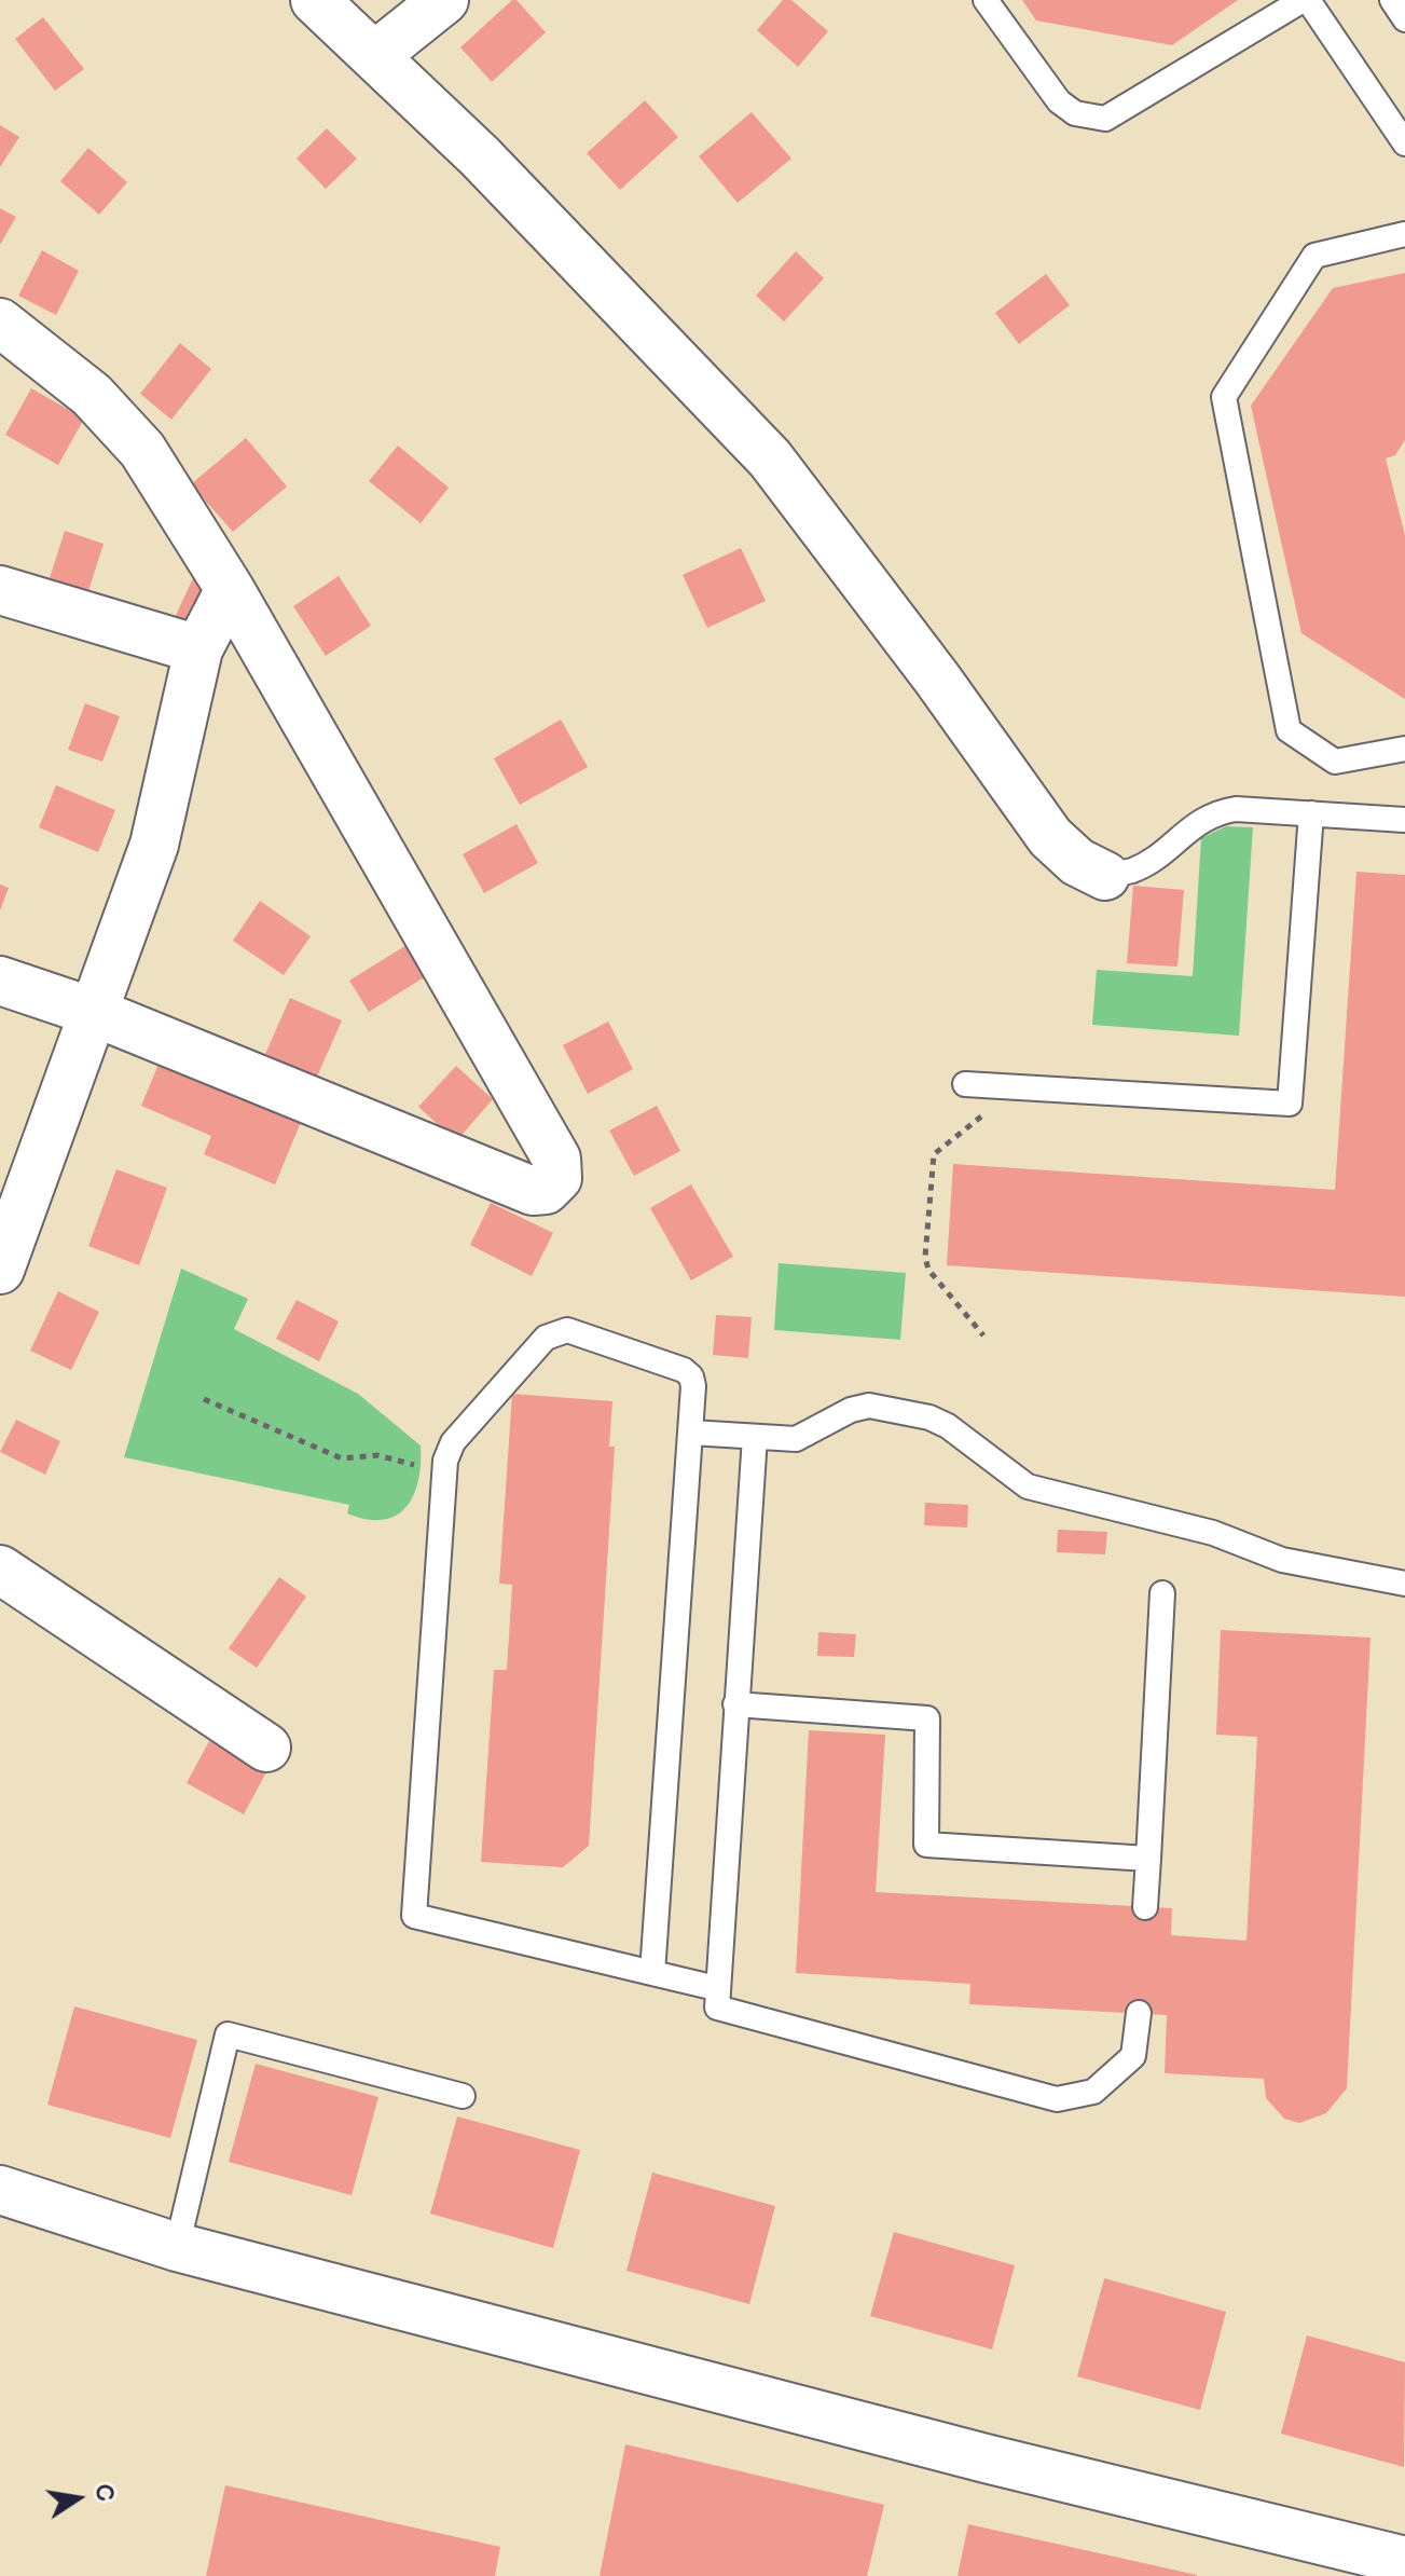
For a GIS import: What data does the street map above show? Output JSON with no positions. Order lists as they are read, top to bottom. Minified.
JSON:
{"north":"right"}
